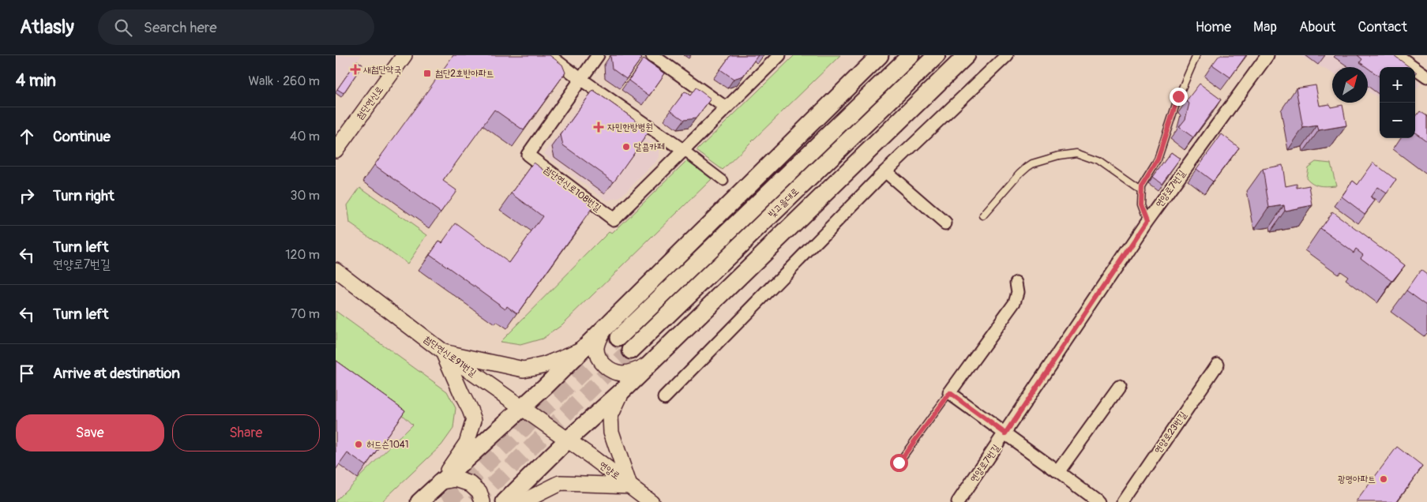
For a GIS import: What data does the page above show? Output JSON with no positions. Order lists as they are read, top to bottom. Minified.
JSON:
{"streets":{"main road":["빛고을대로"],"street":["첨단연신로","첨단연신로108번길","연양로7번길","첨단연신로91번길","연양로23번길","연양로"]},"crossings":[["첨단연신로91번길","연양로"]],"places":{"health":["새첨단약국","자민한방병원"],"transit":["첨단2호반아파트"],"other":["달콤카페","허드슨1041","광명아파트"]},"north":"top right","page":{"header":"Atlasly","search":"Search here","nav":["Home","Map","About","Contact"],"heading":["4 min","Walk · 260 m"],"map_buttons":["+","−"],"list":[["Continue","40 m"],["Turn right","30 m"],["Turn left","연양로7번길","120 m"],["Turn left","70 m"],"Arrive at destination"],"buttons":["Save","Share"]}}
